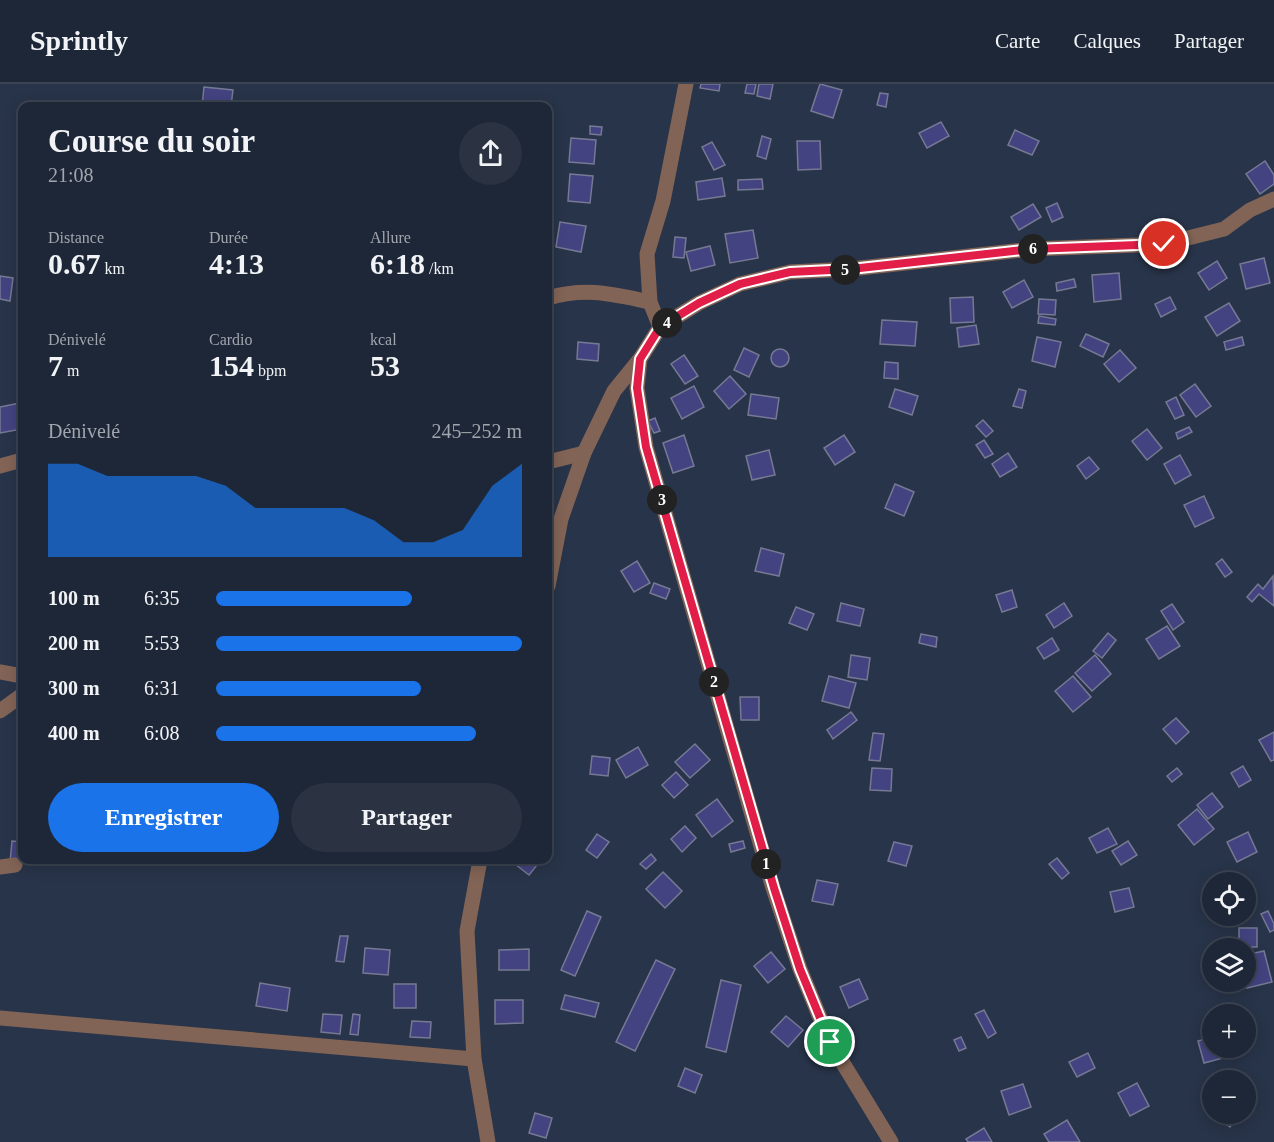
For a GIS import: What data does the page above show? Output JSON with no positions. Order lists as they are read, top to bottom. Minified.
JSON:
{"page":{"header":"Sprintly","nav":["Carte","Calques","Partager"],"heading":["Course du soir","21:08"],"stats":[["Distance","0.67 km"],["Durée","4:13"],["Allure","6:18 /km"],["Dénivelé","7 m"],["Cardio","154 bpm"],["kcal","53"]],"pins":["6","5","4","3","2","1"],"chart":["Dénivelé","245–252 m"],"list":[{"name":"100 m","note":"6:35"},{"name":"200 m","note":"5:53"},{"name":"300 m","note":"6:31"},{"name":"400 m","note":"6:08"}],"buttons":["Enregistrer","Partager"],"map_buttons":["+","−"]}}
